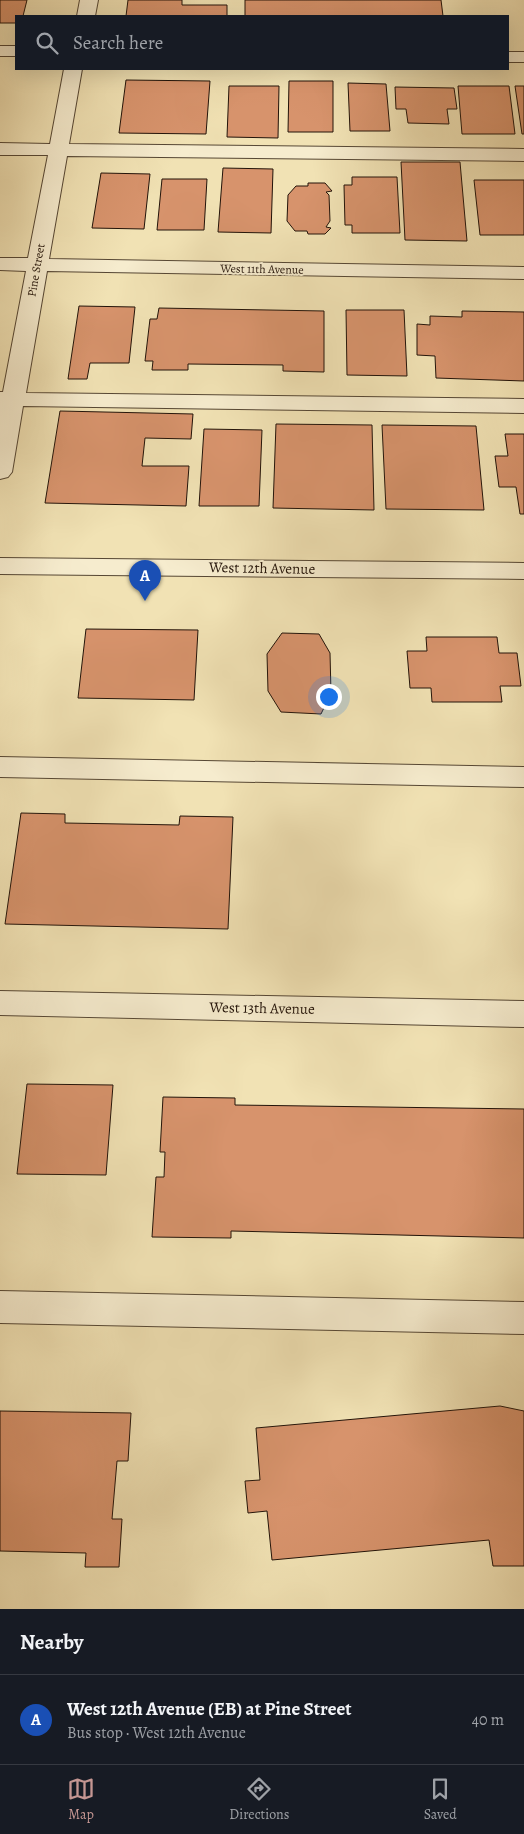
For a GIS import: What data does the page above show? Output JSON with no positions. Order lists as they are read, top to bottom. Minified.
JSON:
{"streets":{"street":["West 11th Avenue","Pine Street","West 12th Avenue","West 13th Avenue"]},"crossings":[["West 11th Avenue","Pine Street"]],"page":{"search":"Search here","pins":"A","heading":"Nearby","list":[{"mark":"A","name":"West 12th Avenue (EB) at Pine Street","note":"Bus stop · West 12th Avenue","value":"40 m"}],"nav":["Map","Directions","Saved"]}}
